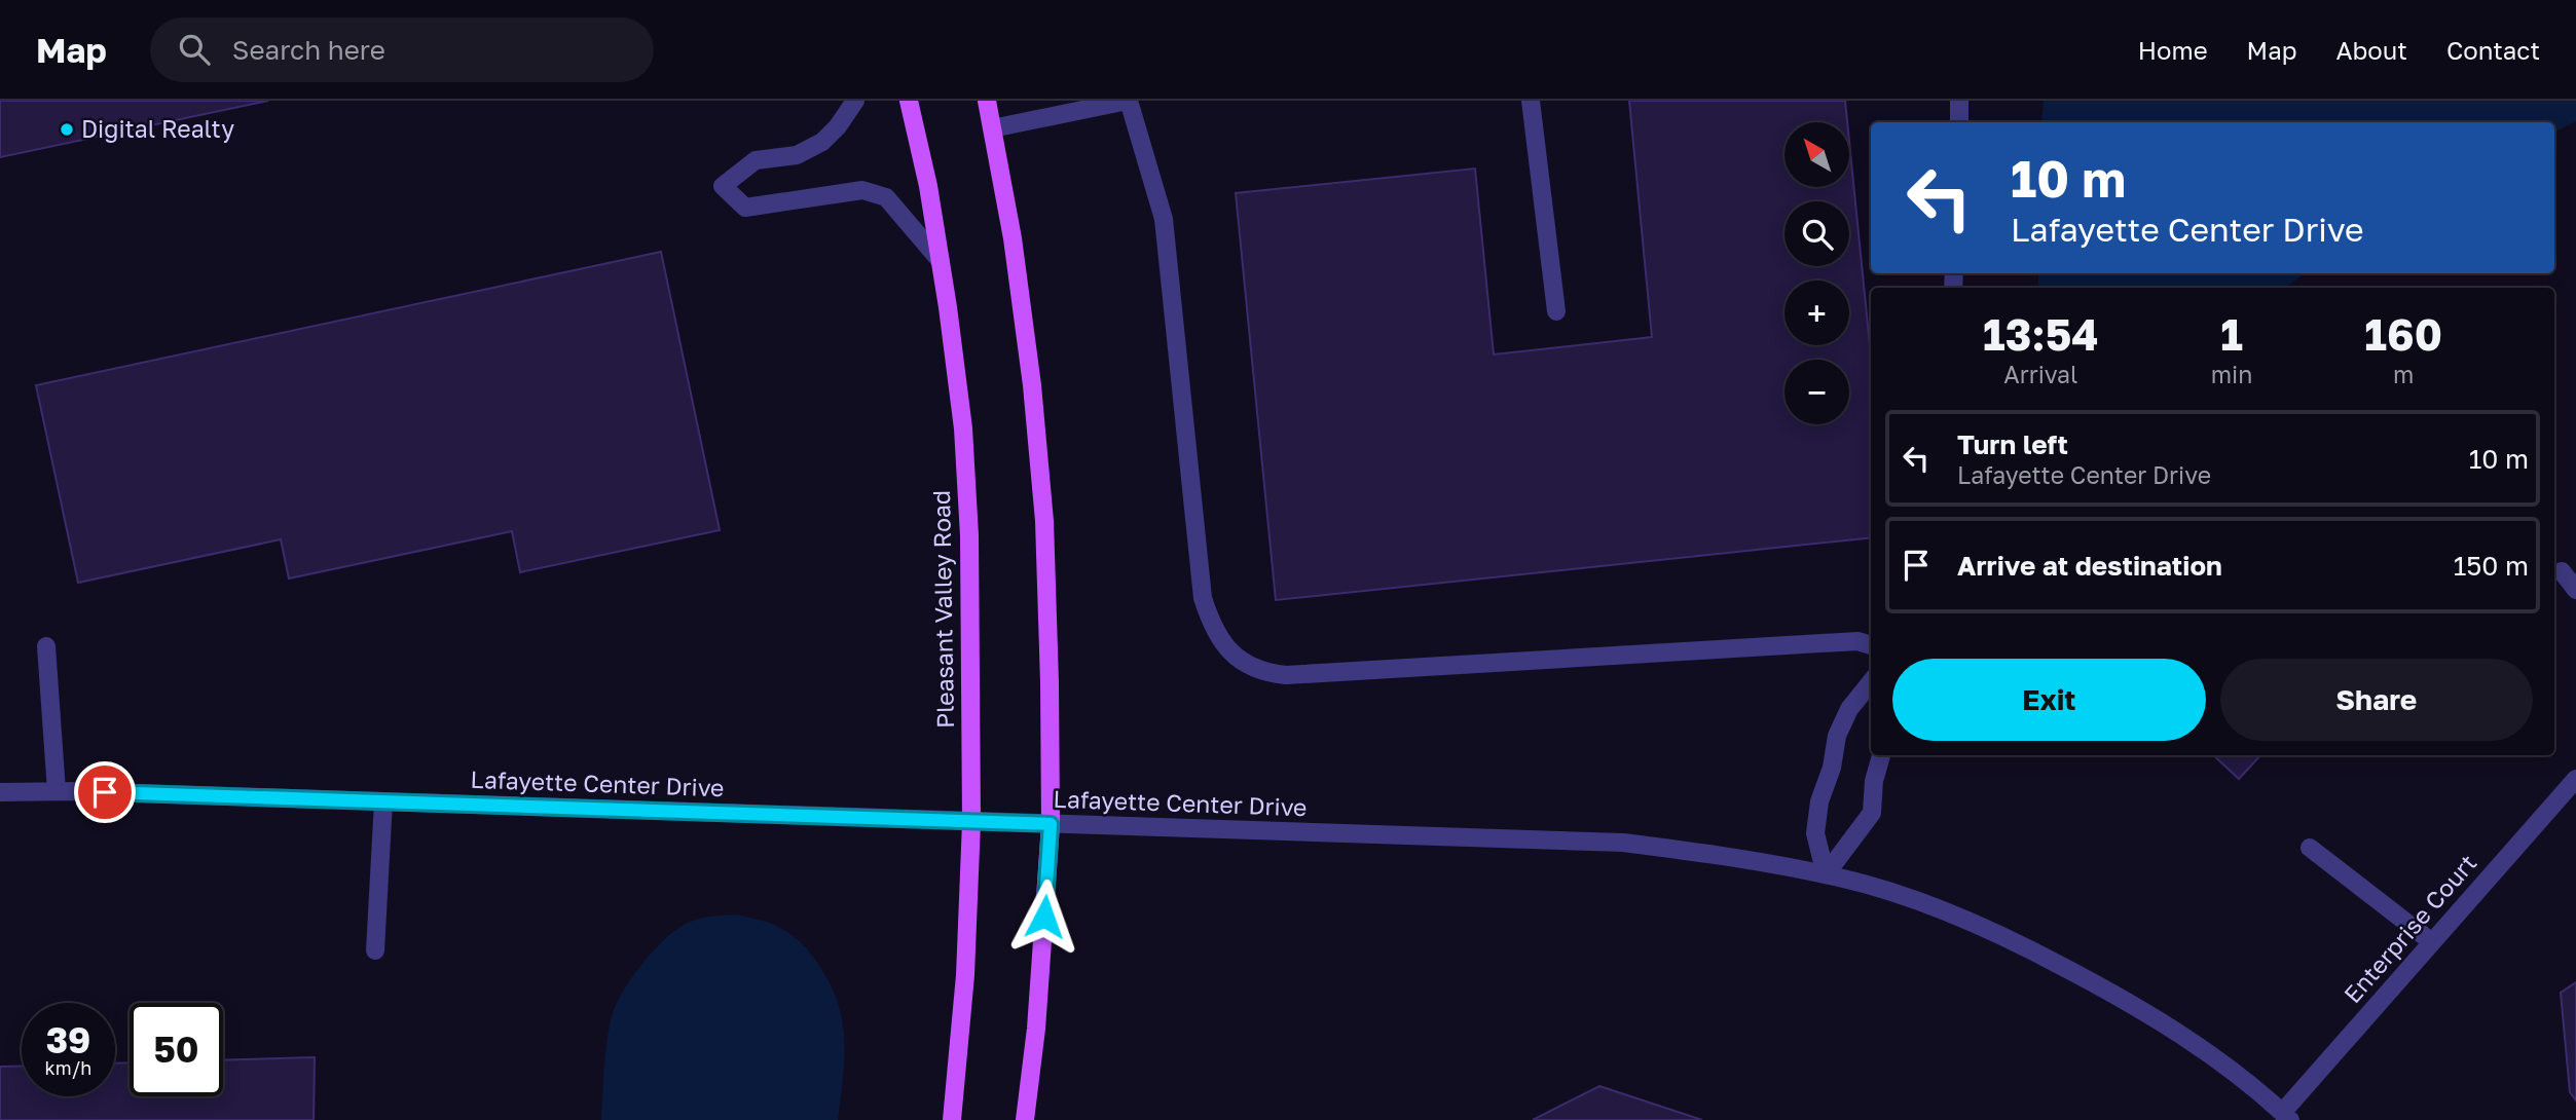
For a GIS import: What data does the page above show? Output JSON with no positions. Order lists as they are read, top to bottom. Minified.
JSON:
{"streets":{"main road":["Pleasant Valley Road"],"street":["Lafayette Center Drive","Enterprise Court"]},"crossings":[["Pleasant Valley Road","Lafayette Center Drive"],["Lafayette Center Drive","Enterprise Court"]],"places":["Digital Realty"],"north":"top left","page":{"header":"Map","search":"Search here","nav":["Home","Map","About","Contact"],"map_buttons":["+","−"],"turn":["10 m","Lafayette Center Drive"],"eta":["13:54","Arrival","1","min","160","m"],"list":[{"name":"Turn left","note":"Lafayette Center Drive","value":"10 m"},{"name":"Arrive at destination","value":"150 m"}],"buttons":["Exit","Share"],"speed":"39 km/h","limit":"50"}}
